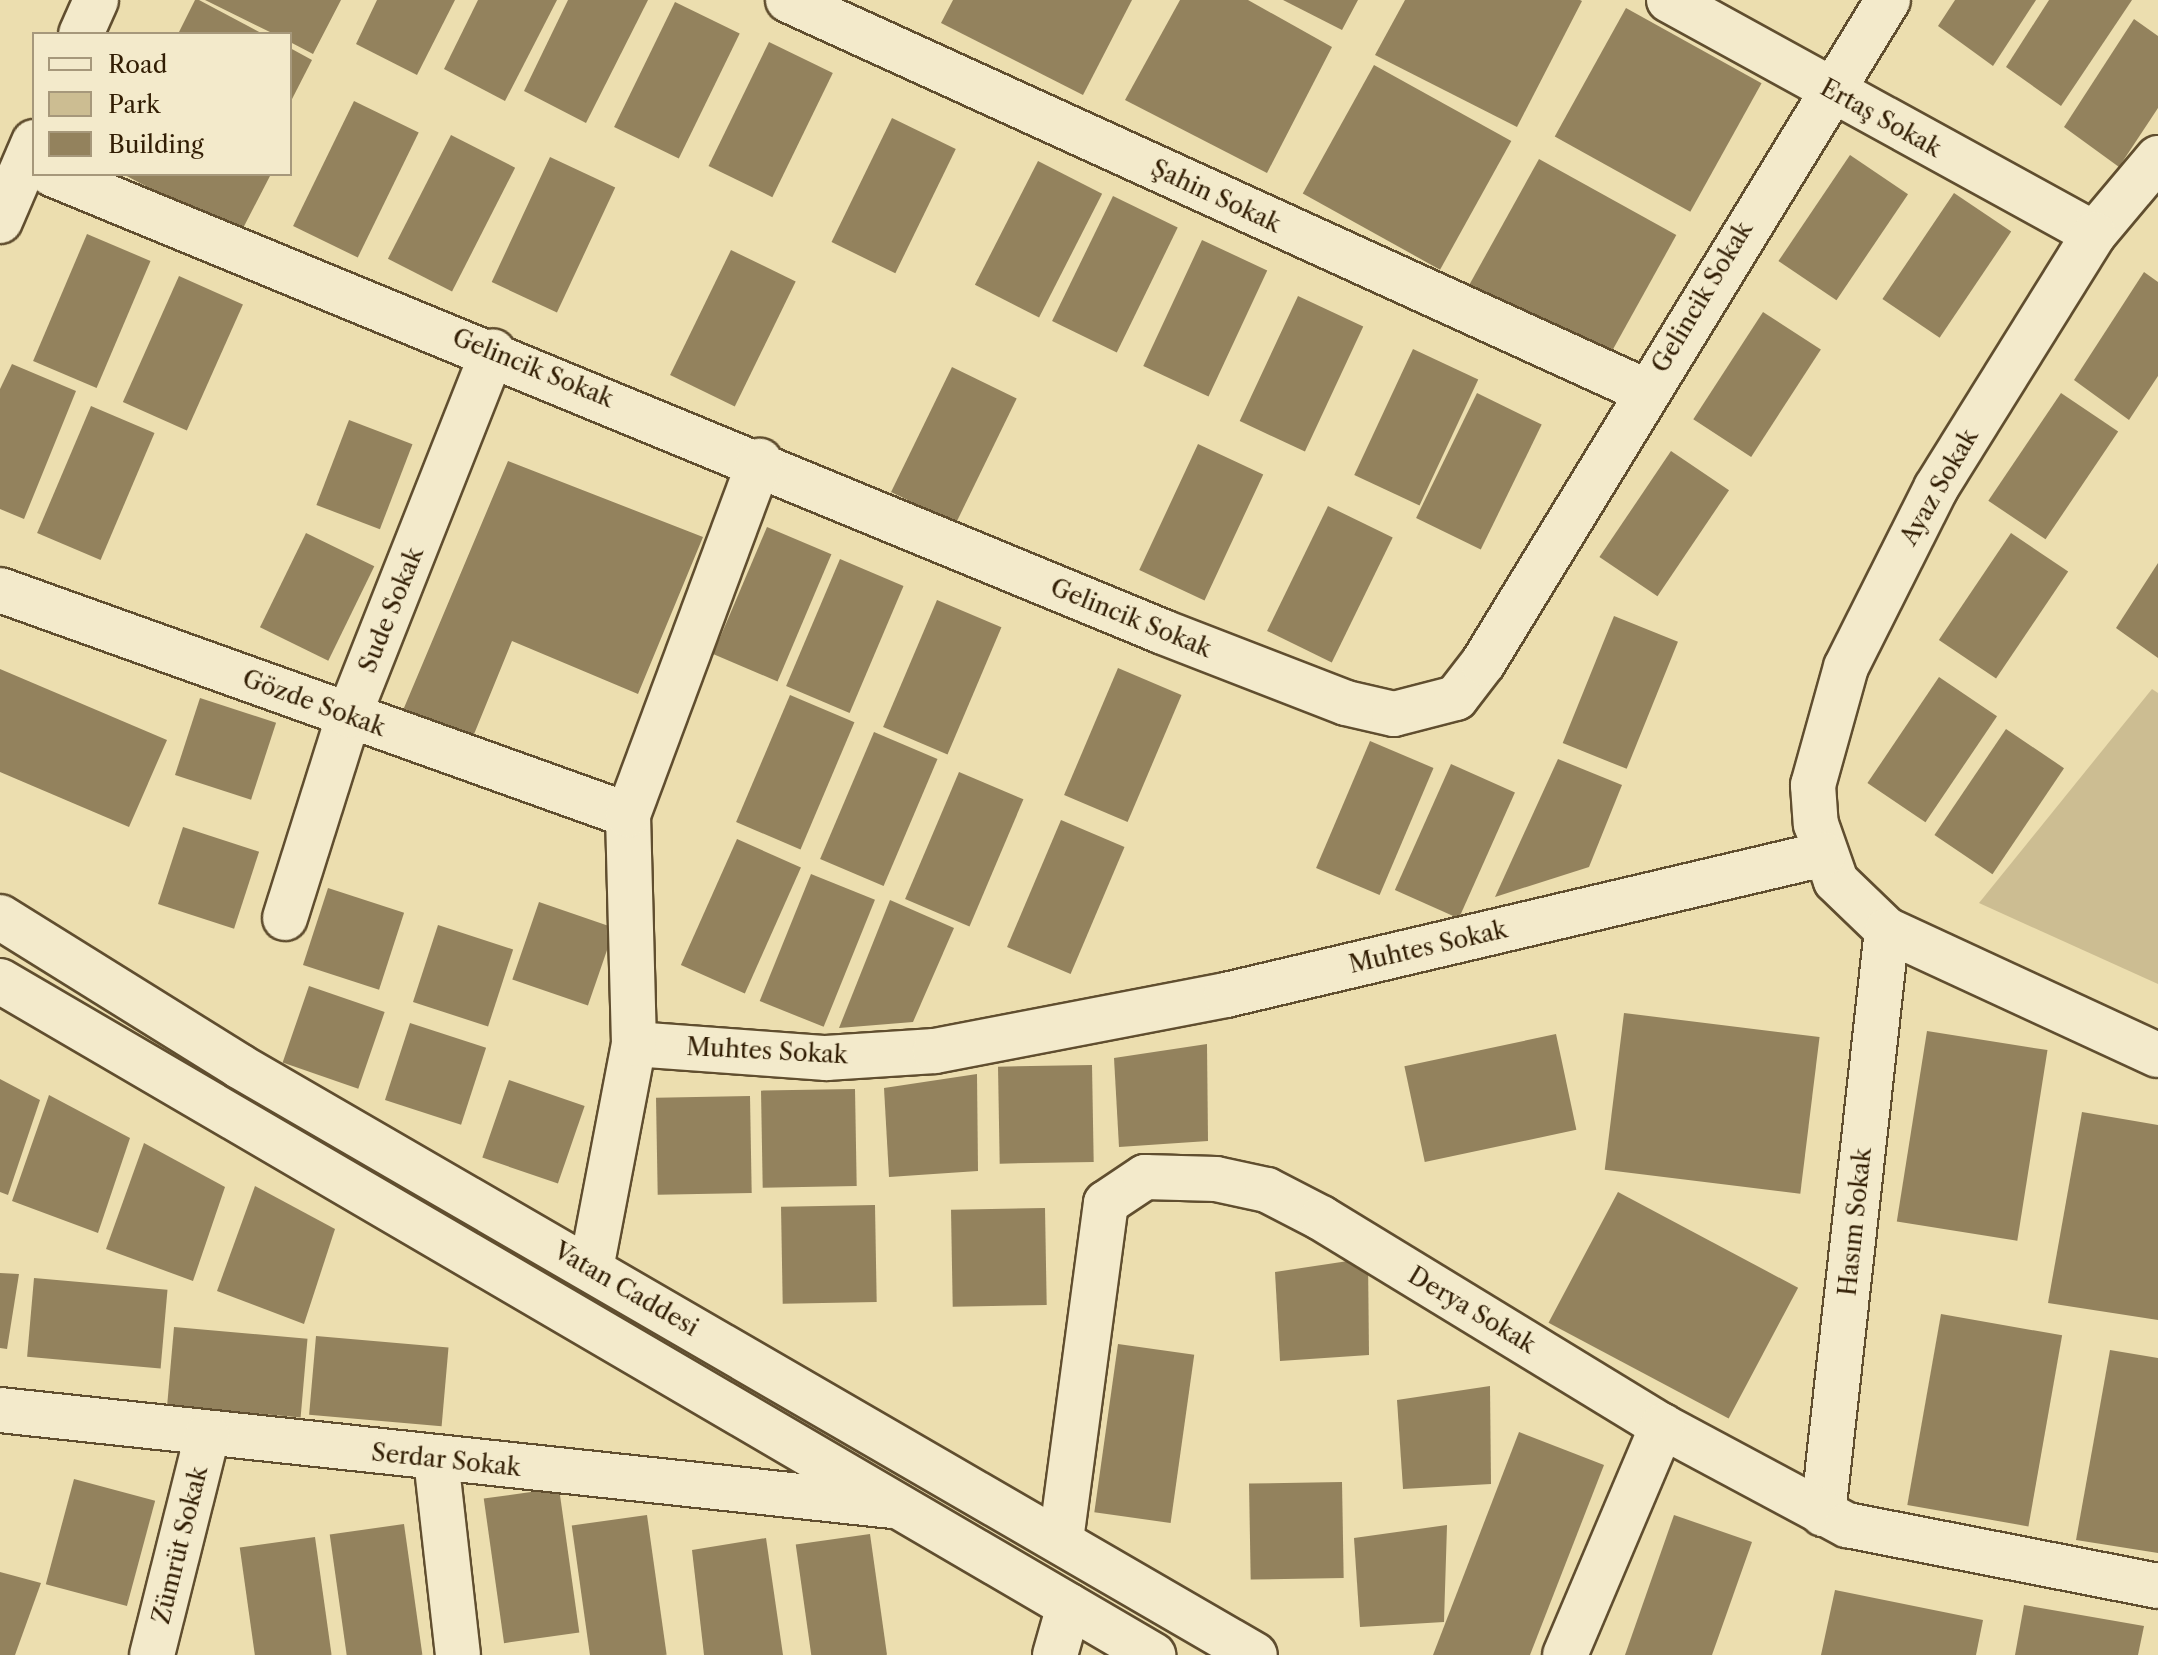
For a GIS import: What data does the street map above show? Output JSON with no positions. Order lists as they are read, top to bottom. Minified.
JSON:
{"streets":{"street":["Ertaş Sokak","Şahin Sokak","Gelincik Sokak","Ayaz Sokak","Sude Sokak","Gözde Sokak","Muhtes Sokak","Hasım Sokak","Vatan Caddesi","Derya Sokak","Serdar Sokak","Zümrüt Sokak"]},"crossings":[["Ertaş Sokak","Gelincik Sokak"],["Ertaş Sokak","Ayaz Sokak"],["Şahin Sokak","Gelincik Sokak"],["Gelincik Sokak","Sude Sokak"],["Ayaz Sokak","Muhtes Sokak"],["Sude Sokak","Gözde Sokak"],["Hasım Sokak","Derya Sokak"],["Vatan Caddesi","Derya Sokak"],["Serdar Sokak","Zümrüt Sokak"]],"legend":["Road","Park","Building"]}
